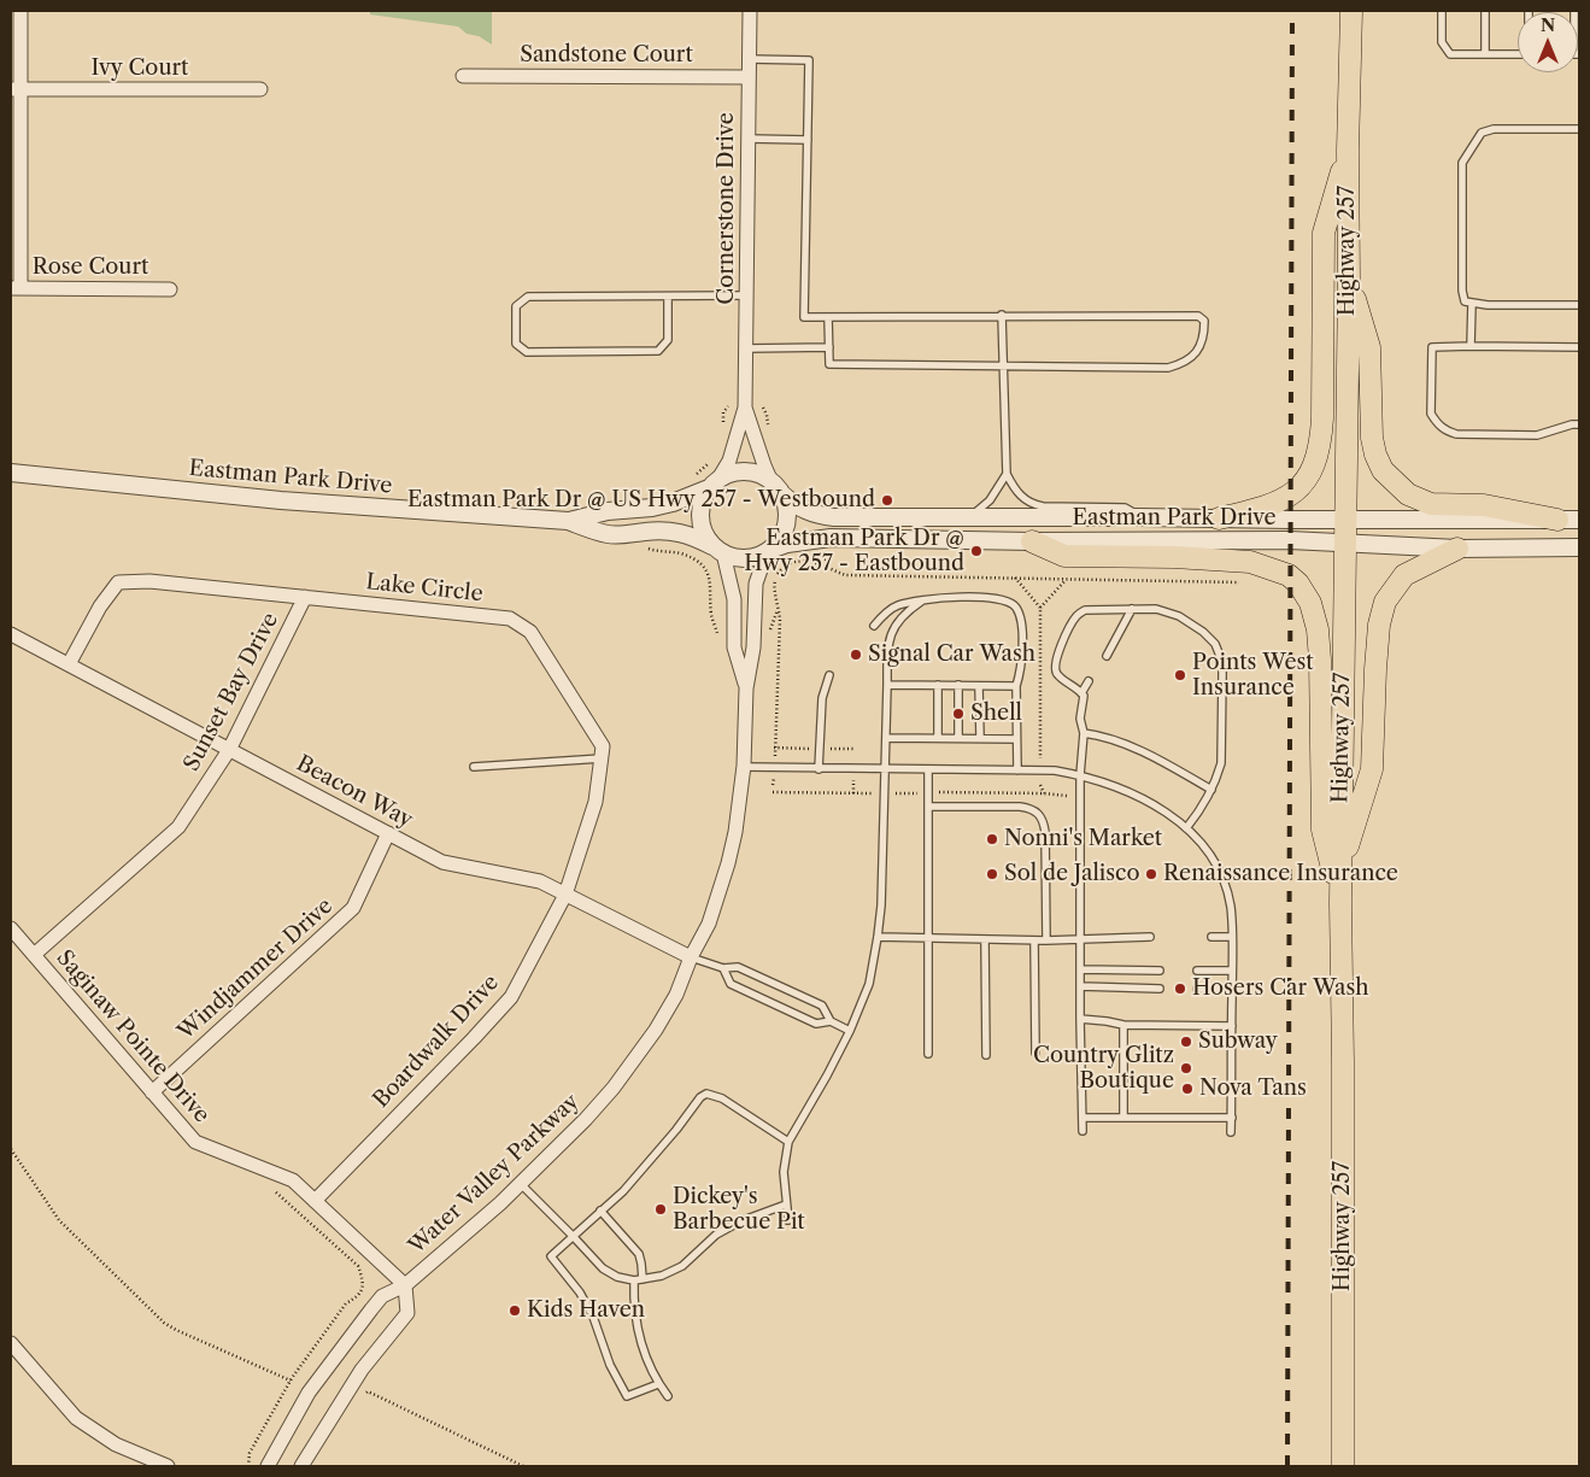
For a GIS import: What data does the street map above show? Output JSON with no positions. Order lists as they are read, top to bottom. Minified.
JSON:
{"streets":{"main road":["Highway 257"],"street":["Sandstone Court","Ivy Court","Cornerstone Drive","Rose Court","Eastman Park Drive","Lake Circle","Sunset Bay Drive","Beacon Way","Windjammer Drive","Saginaw Pointe Drive","Boardwalk Drive","Water Valley Parkway"]},"crossings":[["Sandstone Court","Cornerstone Drive"],["Cornerstone Drive","Eastman Park Drive"],["Cornerstone Drive","Water Valley Parkway"],["Highway 257","Eastman Park Drive"],["Eastman Park Drive","Water Valley Parkway"],["Lake Circle","Sunset Bay Drive"],["Lake Circle","Beacon Way"],["Lake Circle","Boardwalk Drive"],["Sunset Bay Drive","Beacon Way"],["Sunset Bay Drive","Saginaw Pointe Drive"],["Beacon Way","Windjammer Drive"],["Beacon Way","Boardwalk Drive"],["Beacon Way","Water Valley Parkway"],["Windjammer Drive","Saginaw Pointe Drive"],["Saginaw Pointe Drive","Boardwalk Drive"],["Saginaw Pointe Drive","Water Valley Parkway"]],"places":["Eastman Park Dr @ US Hwy 257 - Westbound","Eastman Park Dr @ Hwy 257 - Eastbound","Signal Car Wash","Points West Insurance","Shell","Nonni's Market","Sol de Jalisco","Renaissance Insurance","Hosers Car Wash","Subway","Country Glitz Boutique","Nova Tans","Dickey's Barbecue Pit","Kids Haven"],"north":"top"}
